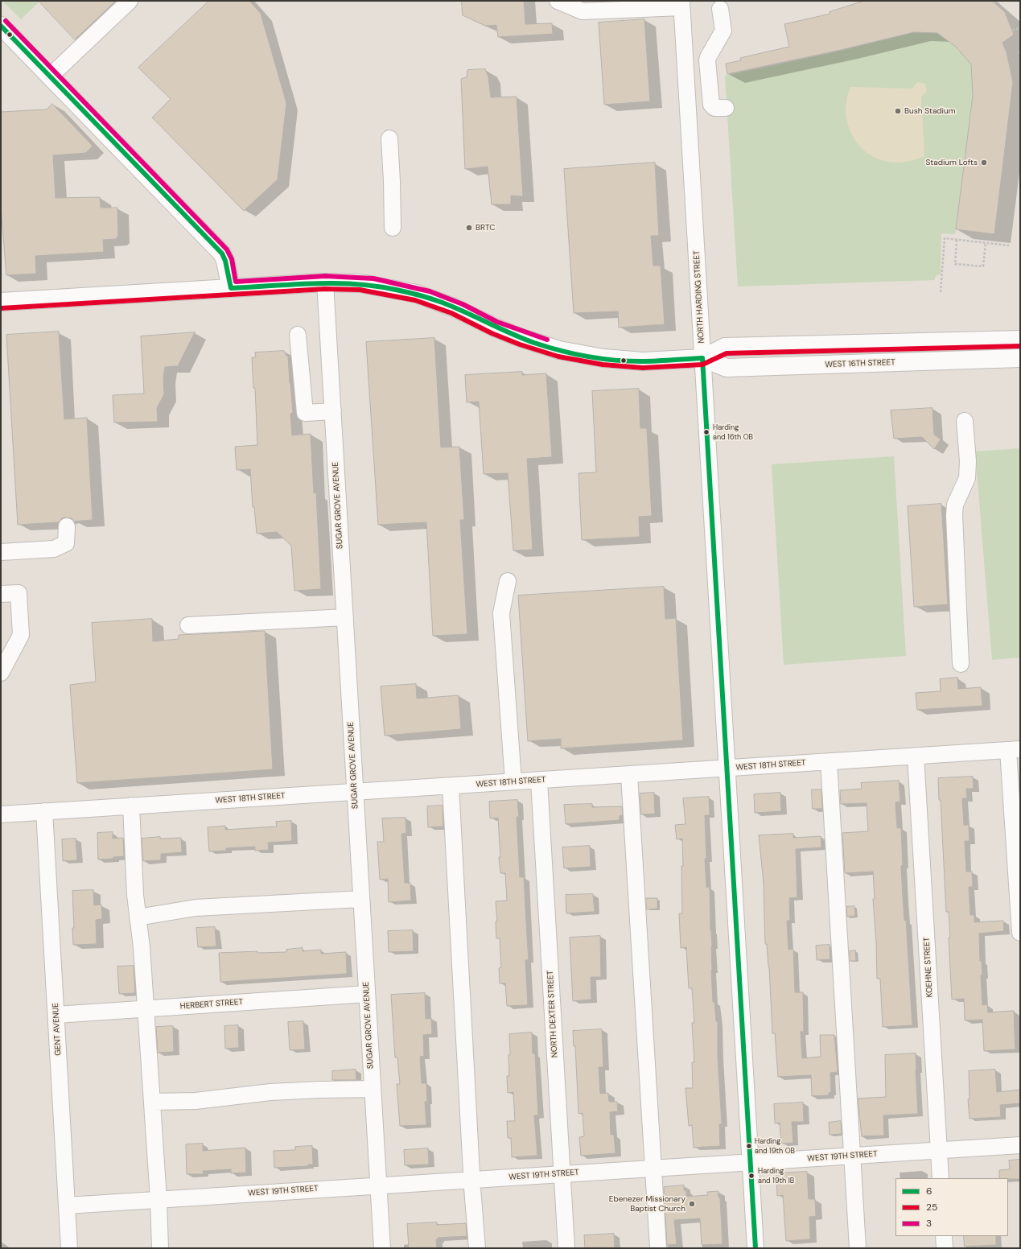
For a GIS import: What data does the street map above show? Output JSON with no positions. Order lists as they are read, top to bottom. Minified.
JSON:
{"streets":{"main road":["WEST 16TH STREET"],"street":["NORTH HARDING STREET","SUGAR GROVE AVENUE","WEST 18TH STREET","KOEHNE STREET","HERBERT STREET","NORTH DEXTER STREET","GENT AVENUE","WEST 19TH STREET"]},"crossings":[["NORTH HARDING STREET","WEST 16TH STREET"],["NORTH HARDING STREET","WEST 18TH STREET"],["NORTH HARDING STREET","WEST 19TH STREET"],["WEST 16TH STREET","SUGAR GROVE AVENUE"],["SUGAR GROVE AVENUE","WEST 18TH STREET"],["SUGAR GROVE AVENUE","HERBERT STREET"],["SUGAR GROVE AVENUE","WEST 19TH STREET"],["WEST 18TH STREET","KOEHNE STREET"],["WEST 18TH STREET","NORTH DEXTER STREET"],["WEST 18TH STREET","GENT AVENUE"],["KOEHNE STREET","WEST 19TH STREET"],["HERBERT STREET","GENT AVENUE"],["NORTH DEXTER STREET","WEST 19TH STREET"],["GENT AVENUE","WEST 19TH STREET"]],"places":["Bush Stadium","Stadium Lofts","BRTC","Harding and 16th OB","Harding and 19th OB","Harding and 19th IB","Ebenezer Missionary Baptist Church"],"lines":["transit line 3","transit line 6","transit line 25"],"legend":["6","25","3"]}
